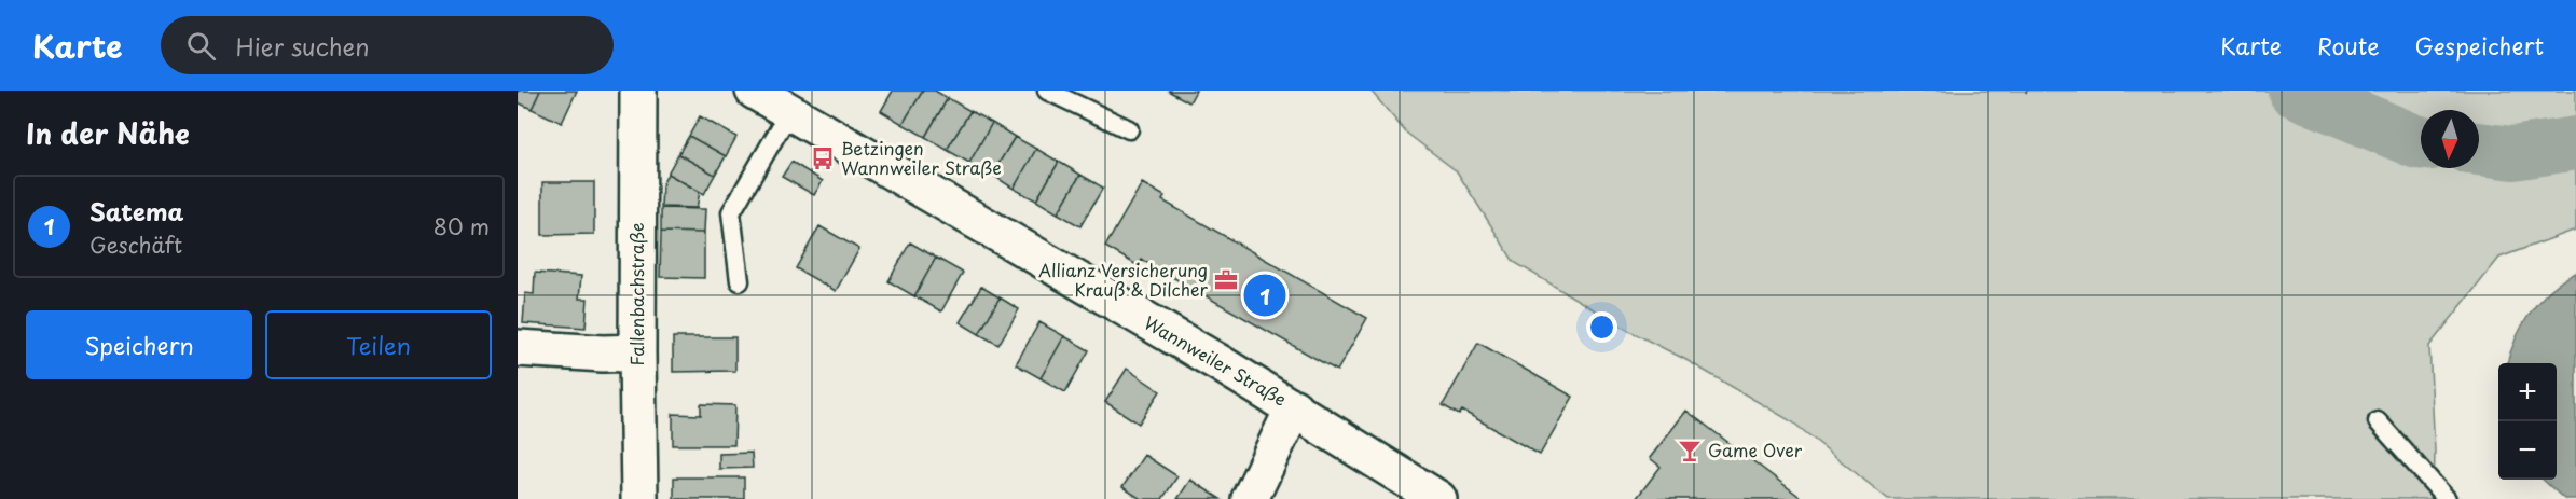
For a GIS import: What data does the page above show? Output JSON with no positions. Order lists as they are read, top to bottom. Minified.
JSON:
{"streets":{"main road":["Fallenbachstraße","Wannweiler Straße"]},"places":{"bus stop":["Betzingen Wannweiler Straße"],"office":["Allianz Versicherung Krauß & Dilcher"],"bar":["Game Over"]},"north":"bottom","page":{"header":"Karte","search":"Hier suchen","nav":["Karte","Route","Gespeichert"],"heading":"In der Nähe","list":[{"mark":"1","name":"Satema","note":"Geschäft","value":"80 m"}],"pins":"1","buttons":["Speichern","Teilen"],"map_buttons":["+","−"]}}
